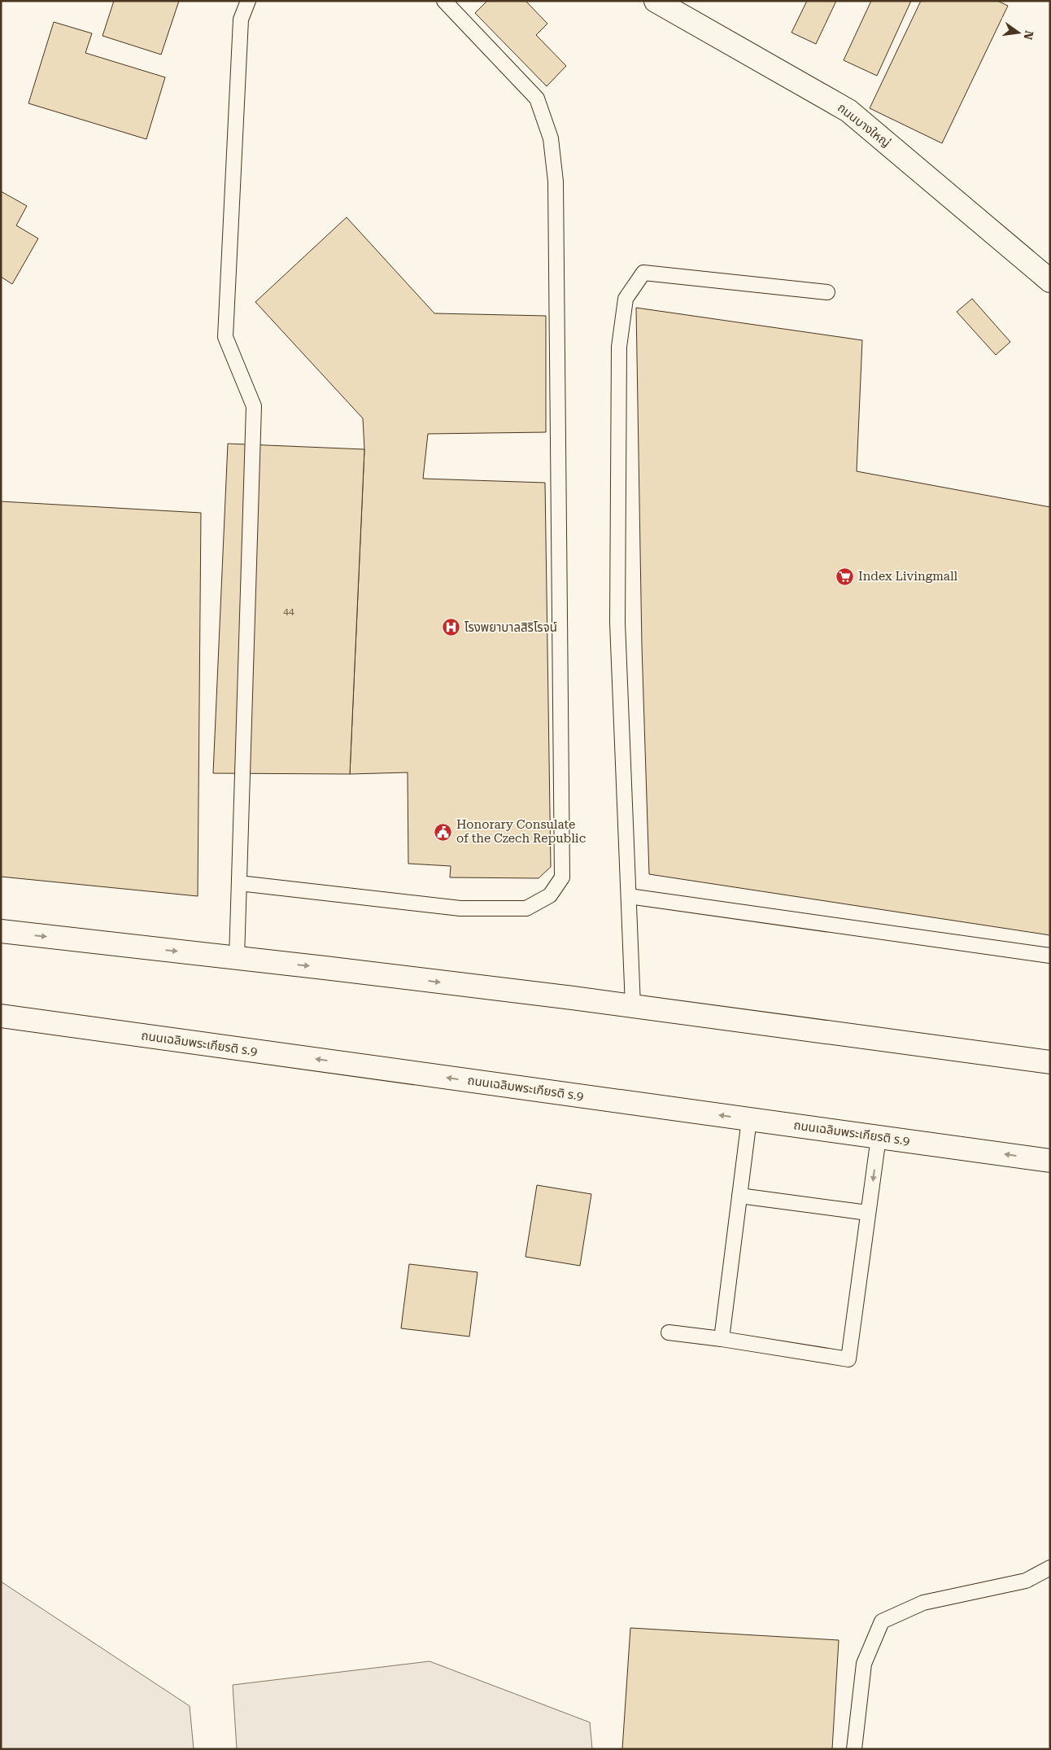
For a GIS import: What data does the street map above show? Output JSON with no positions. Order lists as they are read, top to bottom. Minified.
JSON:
{"streets":{"main road":["ถนนบางใหญ่","ถนนเฉลิมพระเกียรติ ร.9"]},"places":{"supermarket":["Index Livingmall"],"hospital":["โรงพยาบาลสิริโรจน์"],"public building":["Honorary Consulate of the Czech Republic"]},"house_numbers":["44"],"north":"right"}
